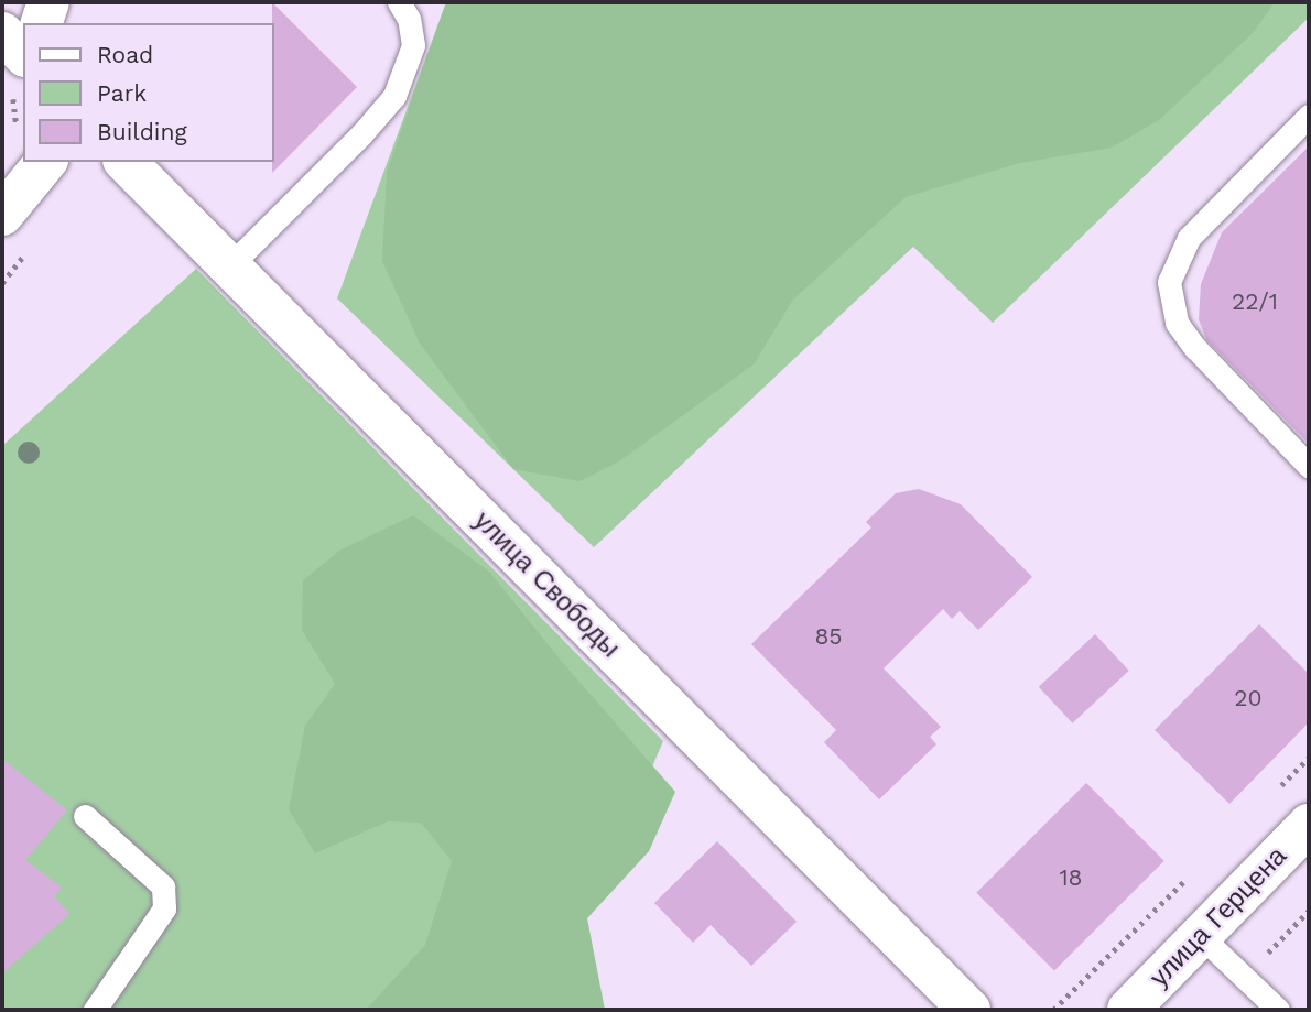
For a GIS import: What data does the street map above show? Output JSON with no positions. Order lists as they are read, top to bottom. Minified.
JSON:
{"streets":{"street":["улица Свободы","улица Герцена"]},"house_numbers":["22/1","85","20","18"],"legend":["Road","Park","Building"]}
